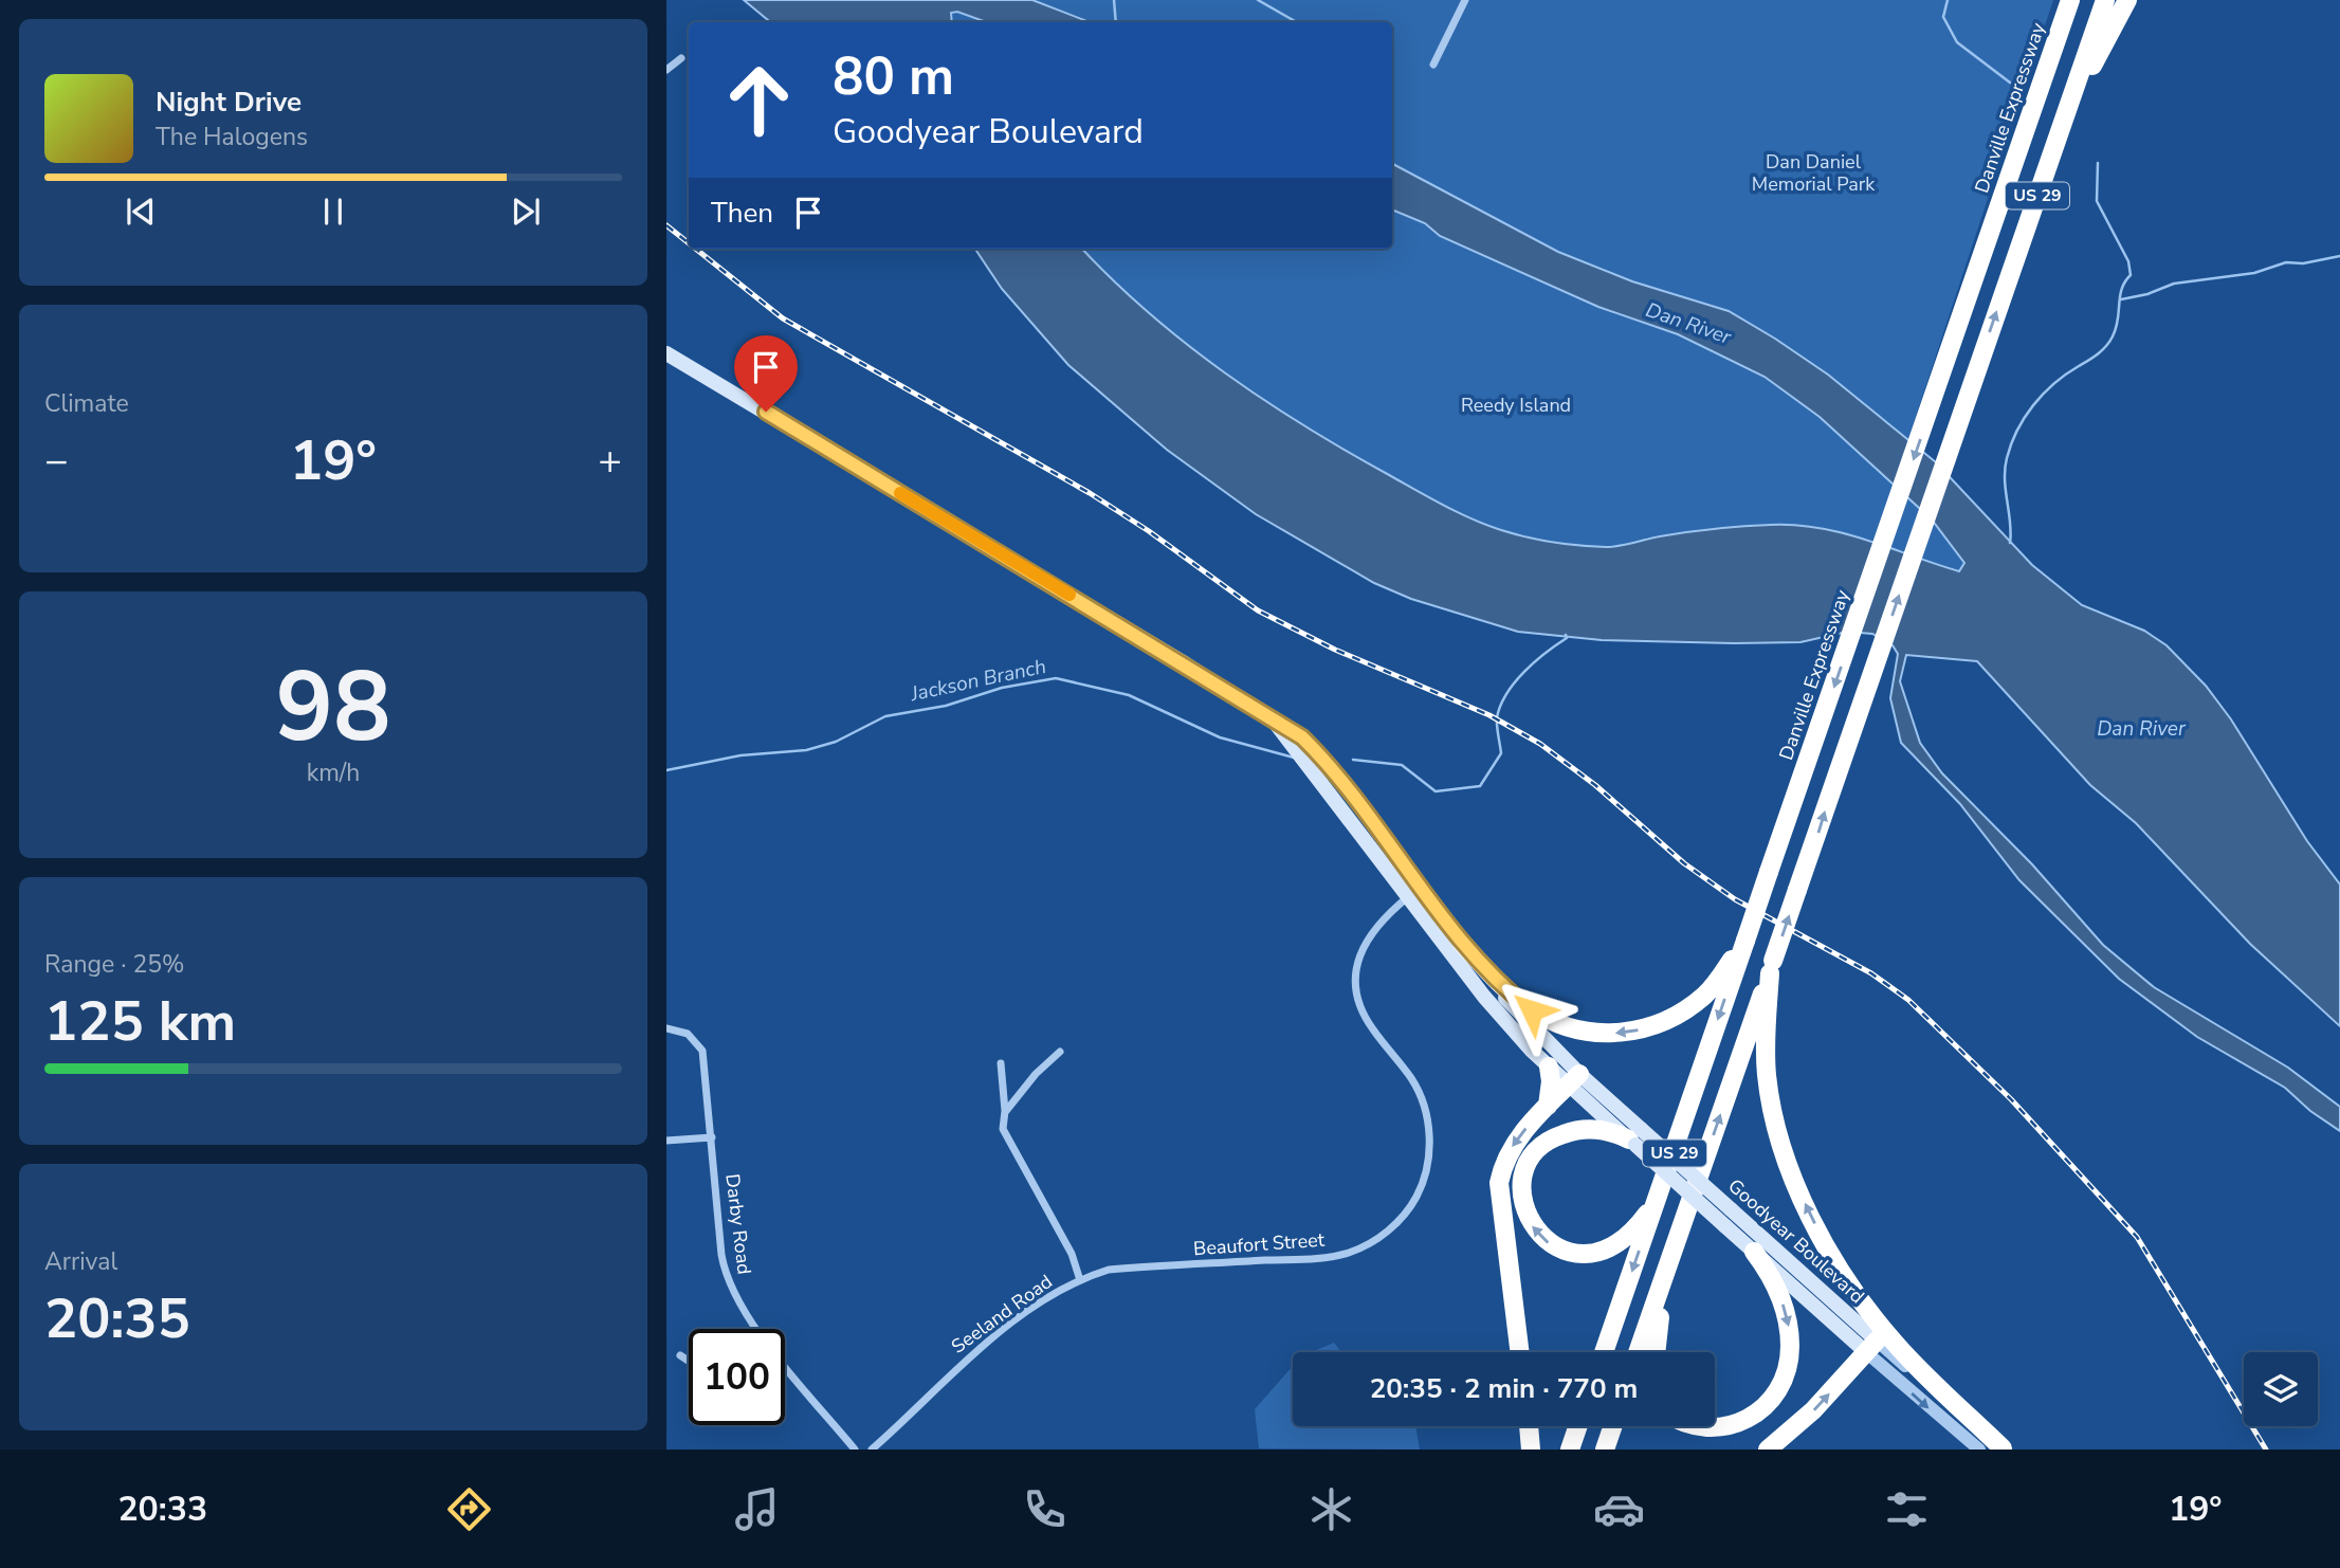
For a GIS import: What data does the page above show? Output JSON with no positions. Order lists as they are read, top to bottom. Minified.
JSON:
{"streets":{"highway":["Danville Expressway","US 29"],"main road":["Goodyear Boulevard"],"street":["Darby Road","Beaufort Street","Seeland Road"]},"crossings":[["Goodyear Boulevard","Beaufort Street"],["Beaufort Street","Seeland Road"]],"water":["Dan River","Jackson Branch"],"parks":["Dan Daniel Memorial Park","Reedy Island"],"page":{"turn":["80 m","Goodyear Boulevard"],"song":["Night Drive","The Halogens"],"then":"Then","tile":["Climate",["98","km/h"],["Range · 25%","125 km"],["Arrival","20:35"]],"heat":["−","19°","+"],"limit":"100","trip":"20:35 · 2 min · 770 m","tabs":["20:33","19°"]}}
